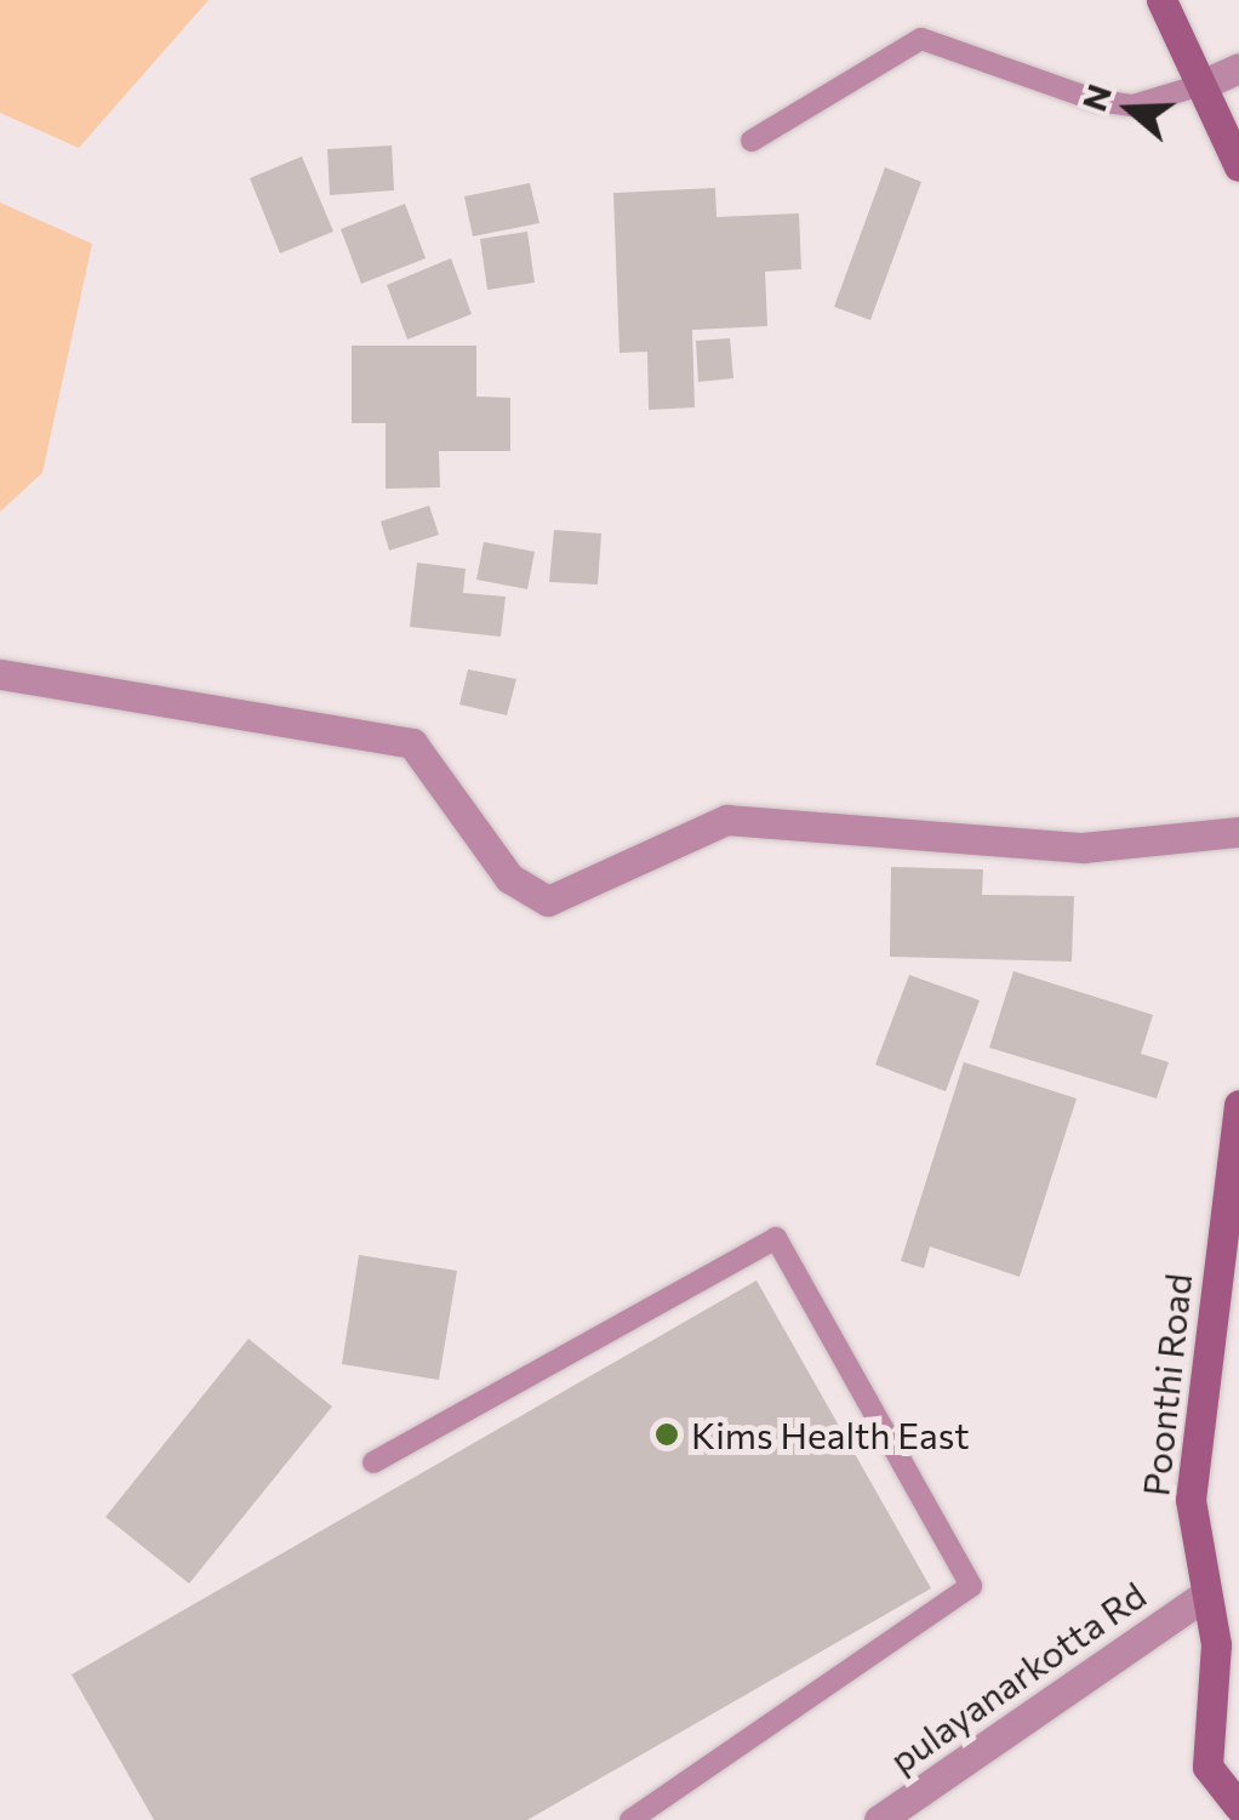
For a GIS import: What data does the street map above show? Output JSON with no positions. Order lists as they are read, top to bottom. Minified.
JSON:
{"streets":{"main road":["Poonthi Road"],"street":["pulayanarkotta Rd"]},"crossings":[["Poonthi Road","pulayanarkotta Rd"]],"places":["Kims Health East"],"north":"left"}
